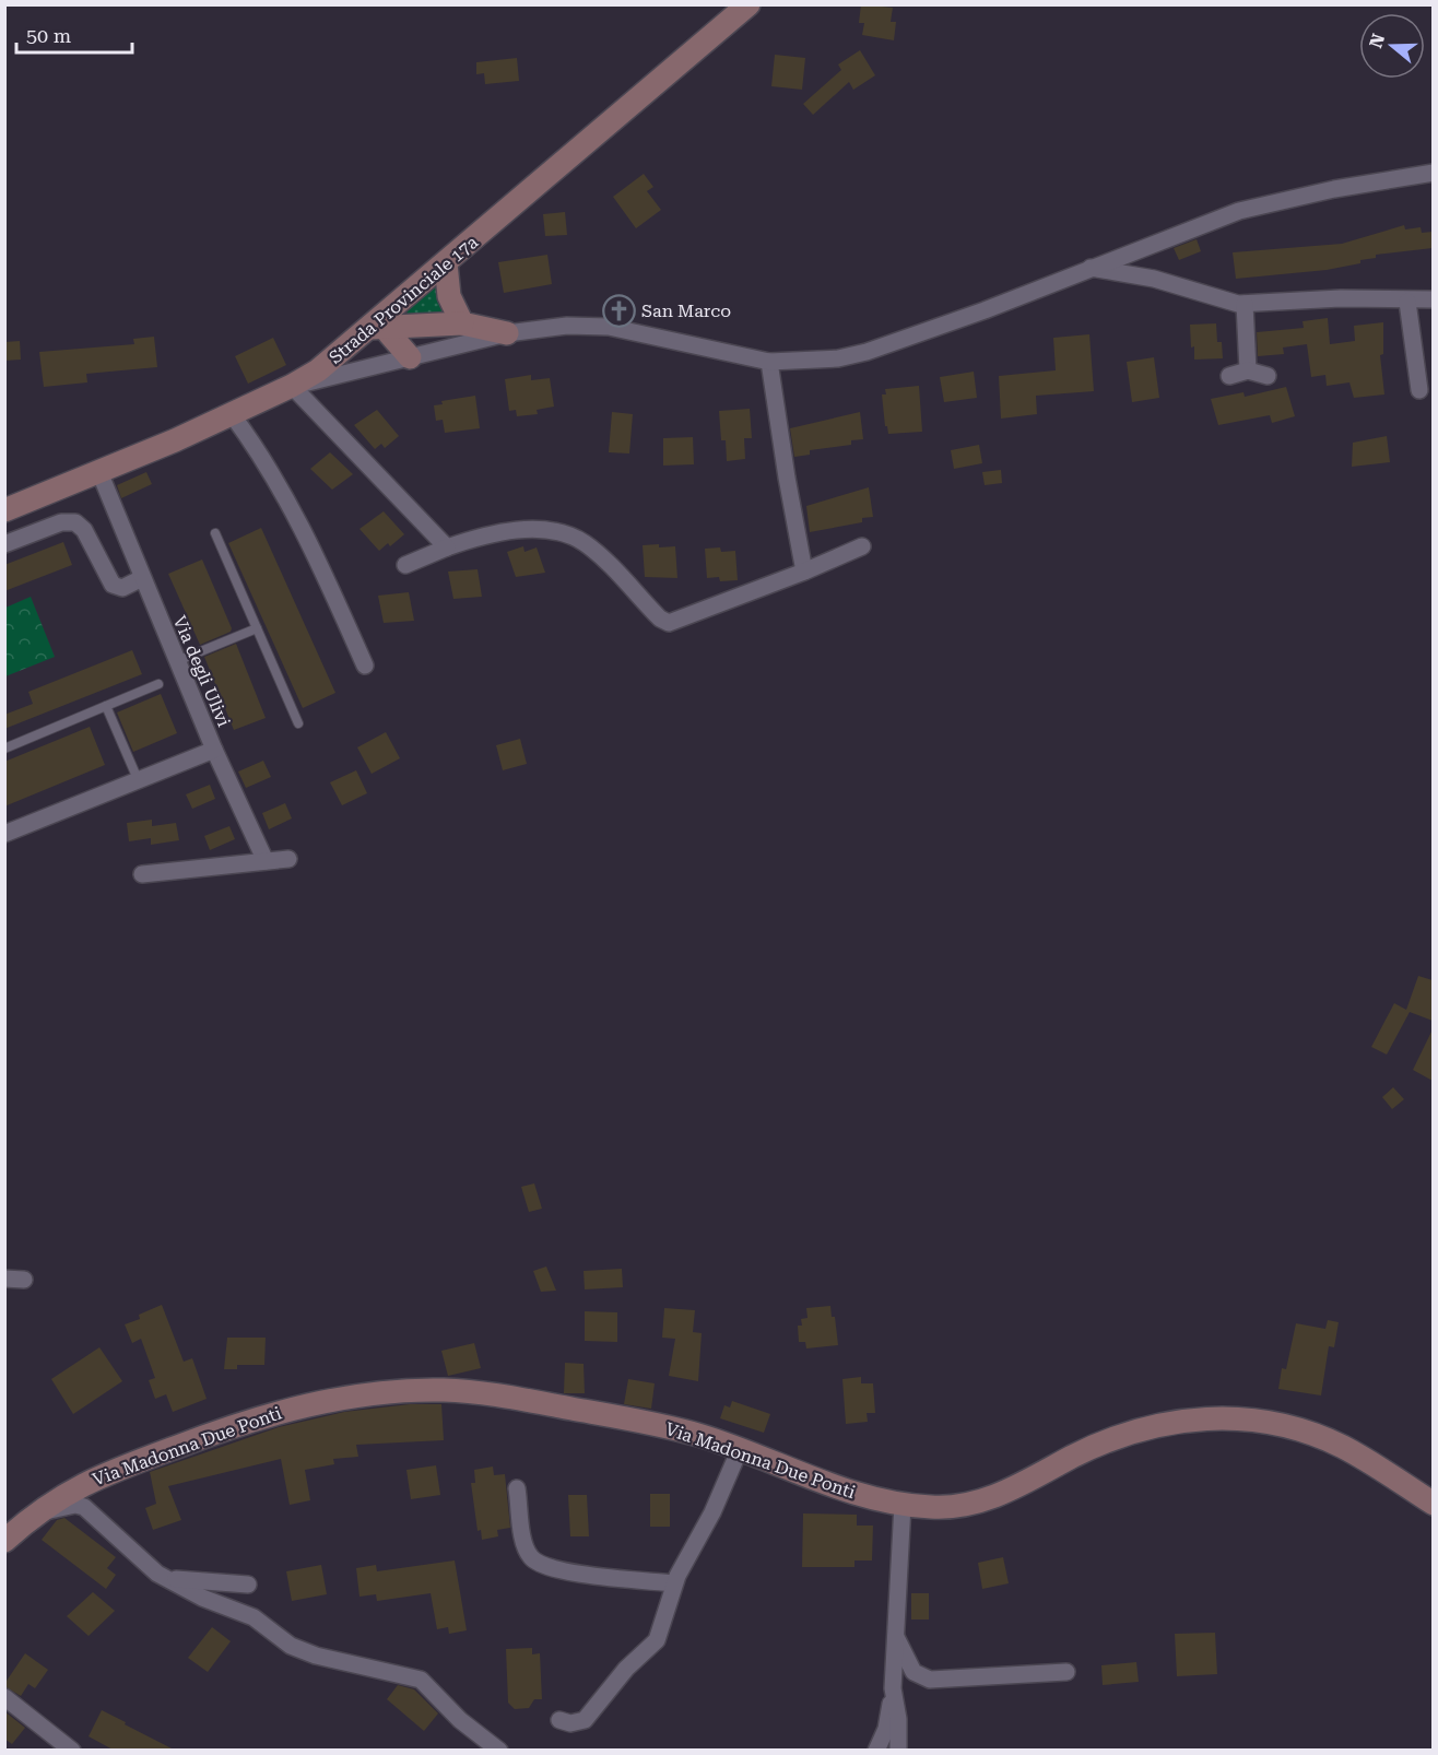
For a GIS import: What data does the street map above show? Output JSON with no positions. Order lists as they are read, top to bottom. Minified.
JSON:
{"streets":{"main road":["Strada Provinciale 17a","Via Madonna Due Ponti"],"street":["Via degli Ulivi"]},"crossings":[["Strada Provinciale 17a","Via degli Ulivi"]],"places":{"church":["San Marco"]},"scale_bar":"50 m","north":"left"}
